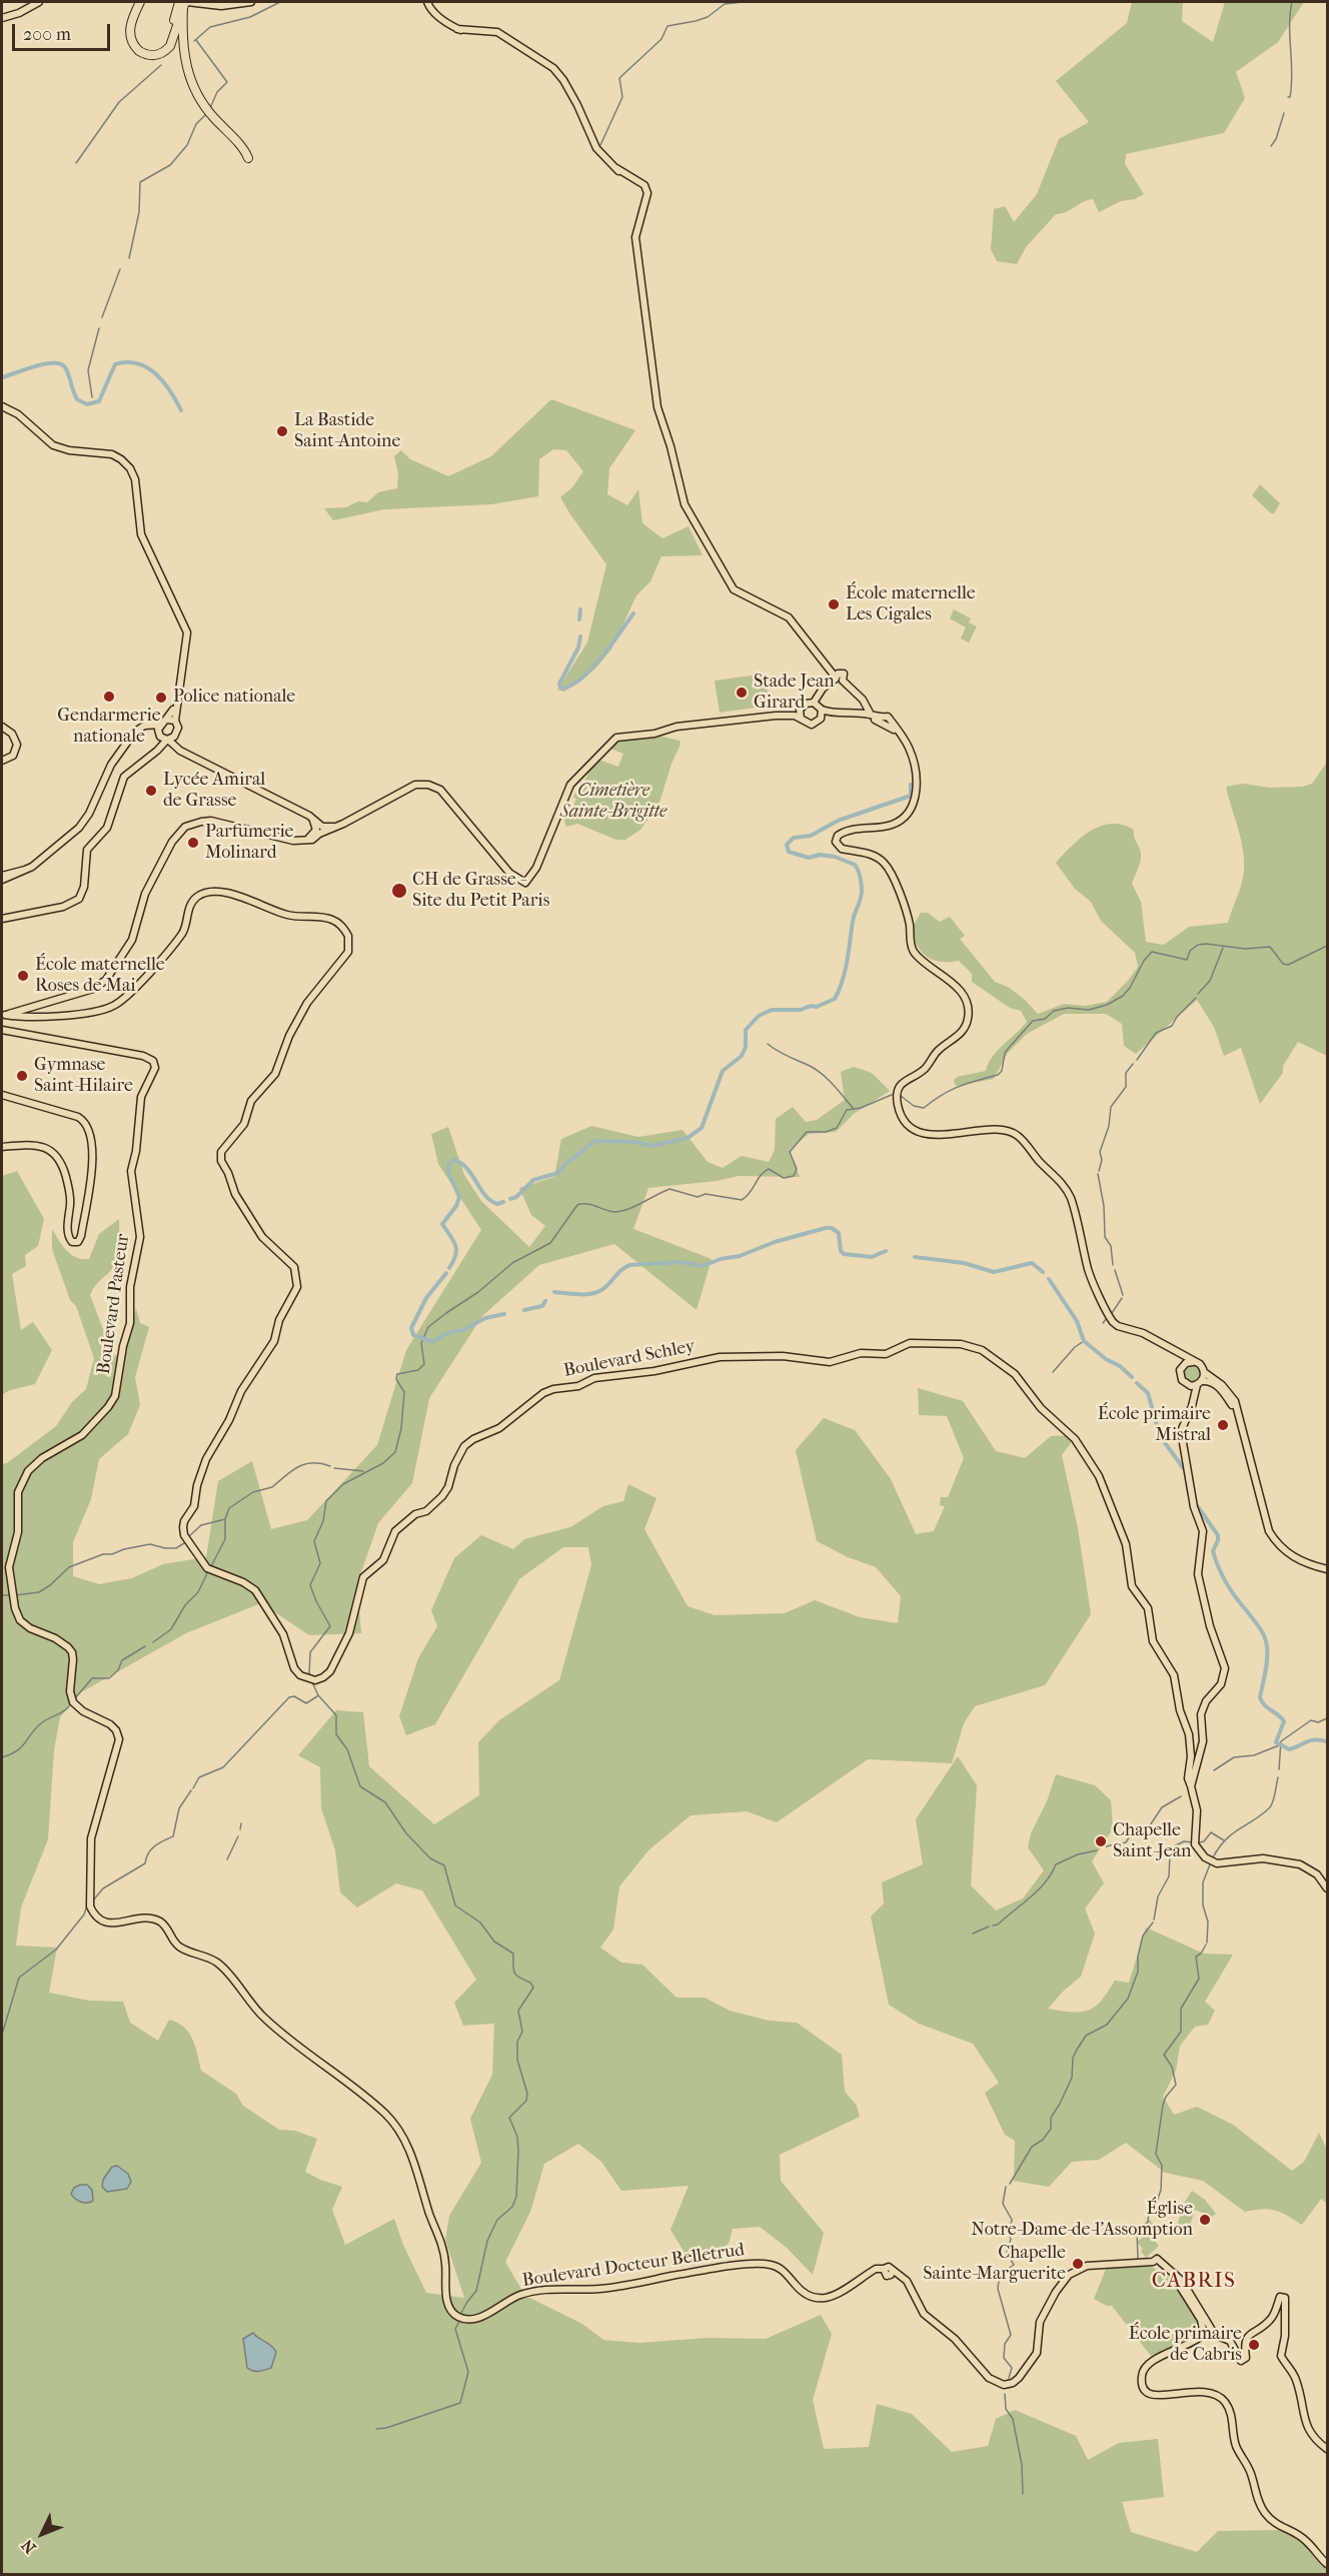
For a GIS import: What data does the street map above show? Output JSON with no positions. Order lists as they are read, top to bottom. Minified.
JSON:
{"streets":{"main road":["Boulevard Pasteur","Boulevard Schley","Boulevard Docteur Belletrud"]},"crossings":[["Boulevard Pasteur","Boulevard Docteur Belletrud"]],"districts":["CABRIS"],"parks":["Cimetière Sainte-Brigitte"],"places":["La Bastide Saint-Antoine","École maternelle Les Cigales","Stade Jean Girard","Gendarmerie nationale","Police nationale","Lycée Amiral de Grasse","Parfumerie Molinard","CH de Grasse - Site du Petit Paris","École maternelle Roses de Mai","Gymnase Saint-Hilaire","École primaire Mistral","Chapelle Saint-Jean","Église Notre-Dame-de-l'Assomption","Chapelle Sainte-Marguerite","École primaire de Cabris"],"scale_bar":"200 m","north":"bottom left"}
